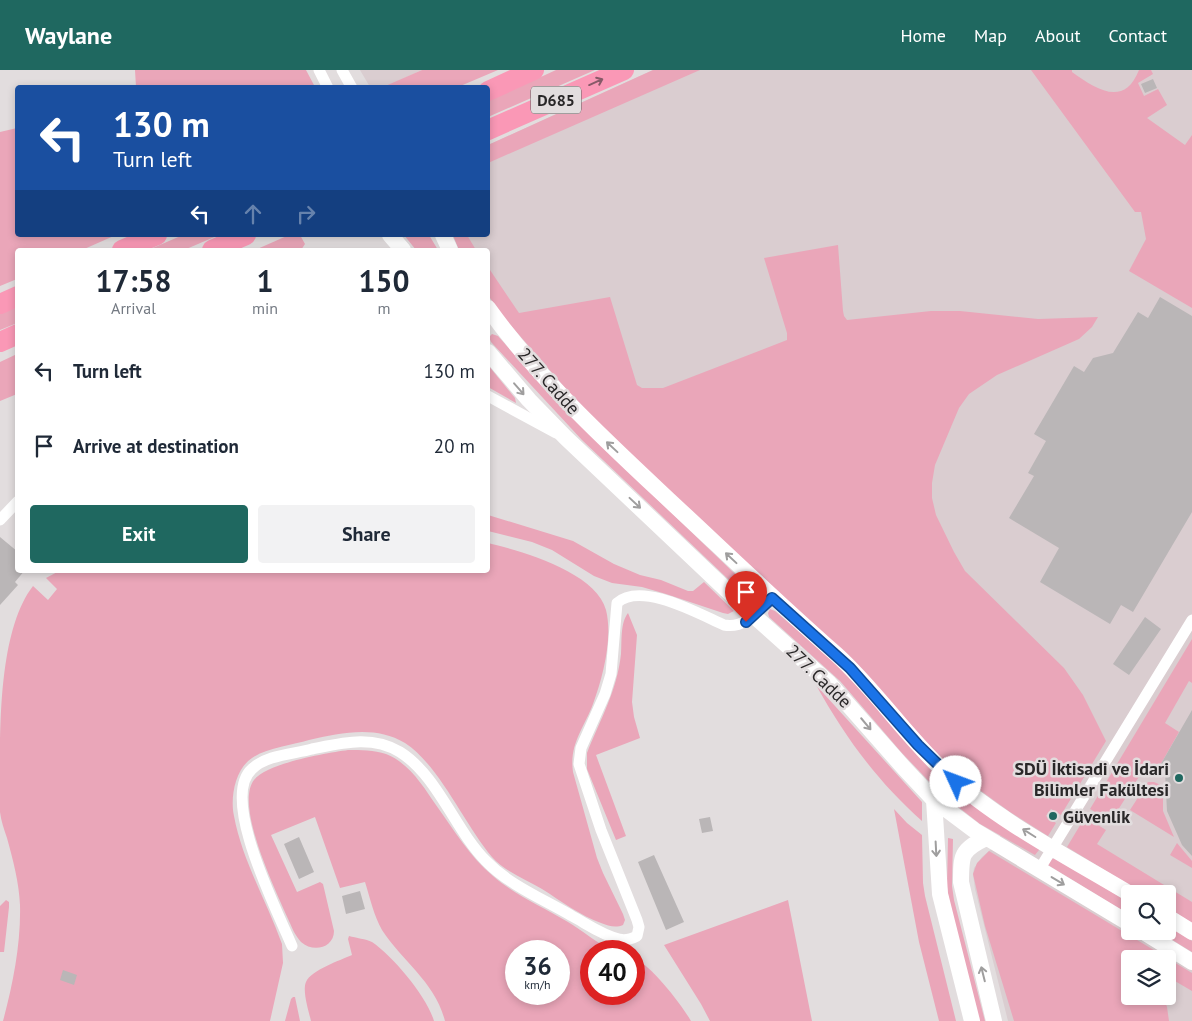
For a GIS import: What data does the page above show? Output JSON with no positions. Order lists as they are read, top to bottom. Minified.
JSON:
{"streets":{"highway":["D685"],"street":["277. Cadde"]},"places":["SDÜ İktisadi ve İdari Bilimler Fakültesi","Güvenlik"],"page":{"header":"Waylane","nav":["Home","Map","About","Contact"],"turn":["130 m","Turn left"],"eta":["17:58","Arrival","1","min","150","m"],"list":[{"name":"Turn left","value":"130 m"},{"name":"Arrive at destination","value":"20 m"}],"buttons":["Exit","Share"],"speed":"36 km/h","limit":"40"}}
